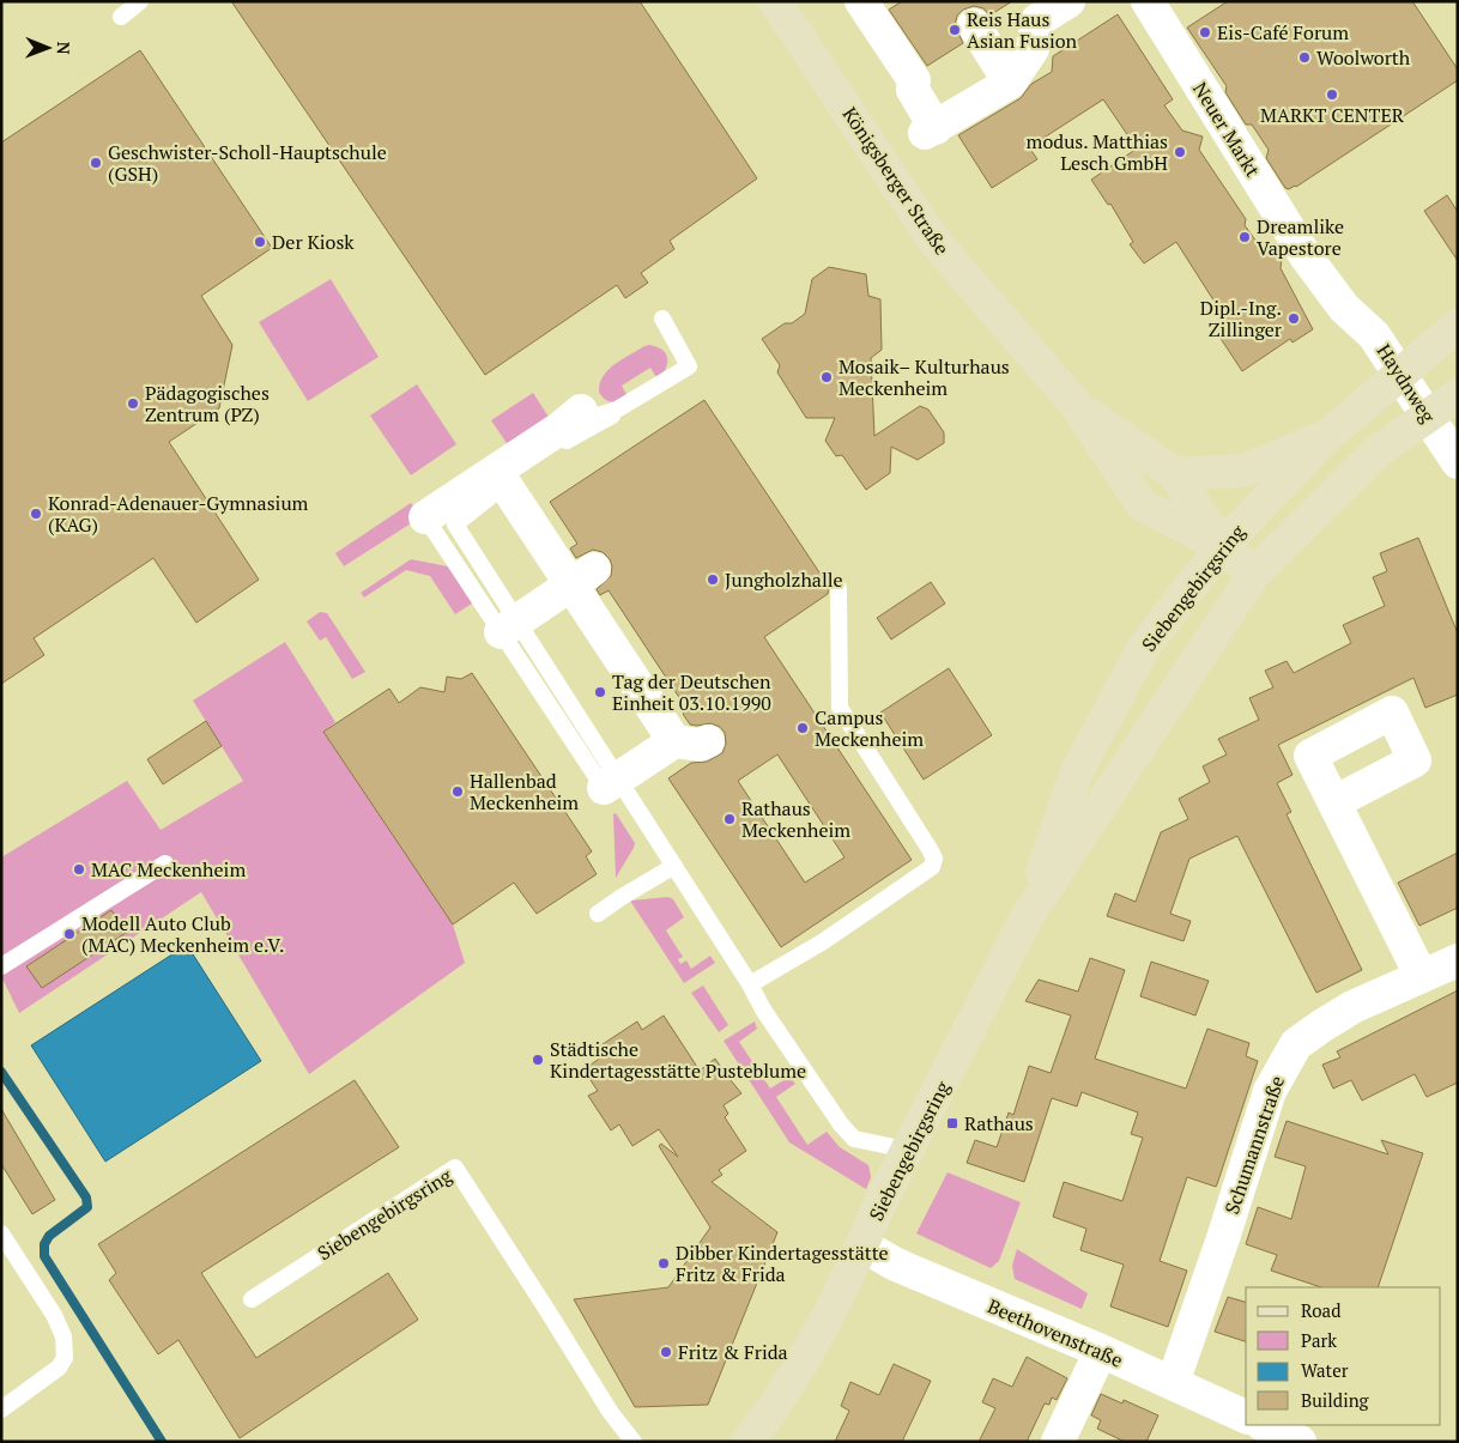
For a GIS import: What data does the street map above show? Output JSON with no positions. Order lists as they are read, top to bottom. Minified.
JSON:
{"streets":{"street":["Neuer Markt","Königsberger Straße","Haydnweg","Siebengebirgsring","Schumannstraße","Beethovenstraße"]},"crossings":[["Neuer Markt","Haydnweg"],["Königsberger Straße","Siebengebirgsring"],["Siebengebirgsring","Beethovenstraße"],["Schumannstraße","Beethovenstraße"]],"places":{"other":["Reis Haus Asian Fusion","Eis-Café Forum","Woolworth","MARKT CENTER","modus. Matthias Lesch GmbH","Geschwister-Scholl-Hauptschule (GSH)","Dreamlike Vapestore","Der Kiosk","Dipl.-Ing. Zillinger","Mosaik– Kulturhaus Meckenheim","Pädagogisches Zentrum (PZ)","Konrad-Adenauer-Gymnasium (KAG)","Jungholzhalle","Tag der Deutschen Einheit 03.10.1990","Campus Meckenheim","Hallenbad Meckenheim","Rathaus Meckenheim","MAC Meckenheim","Modell Auto Club (MAC) Meckenheim e.V.","Städtische Kindertagesstätte Pusteblume","Dibber Kindertagesstätte Fritz & Frida","Fritz & Frida"],"transit":["Rathaus"]},"legend":["Road","Park","Water","Building"],"north":"right"}
